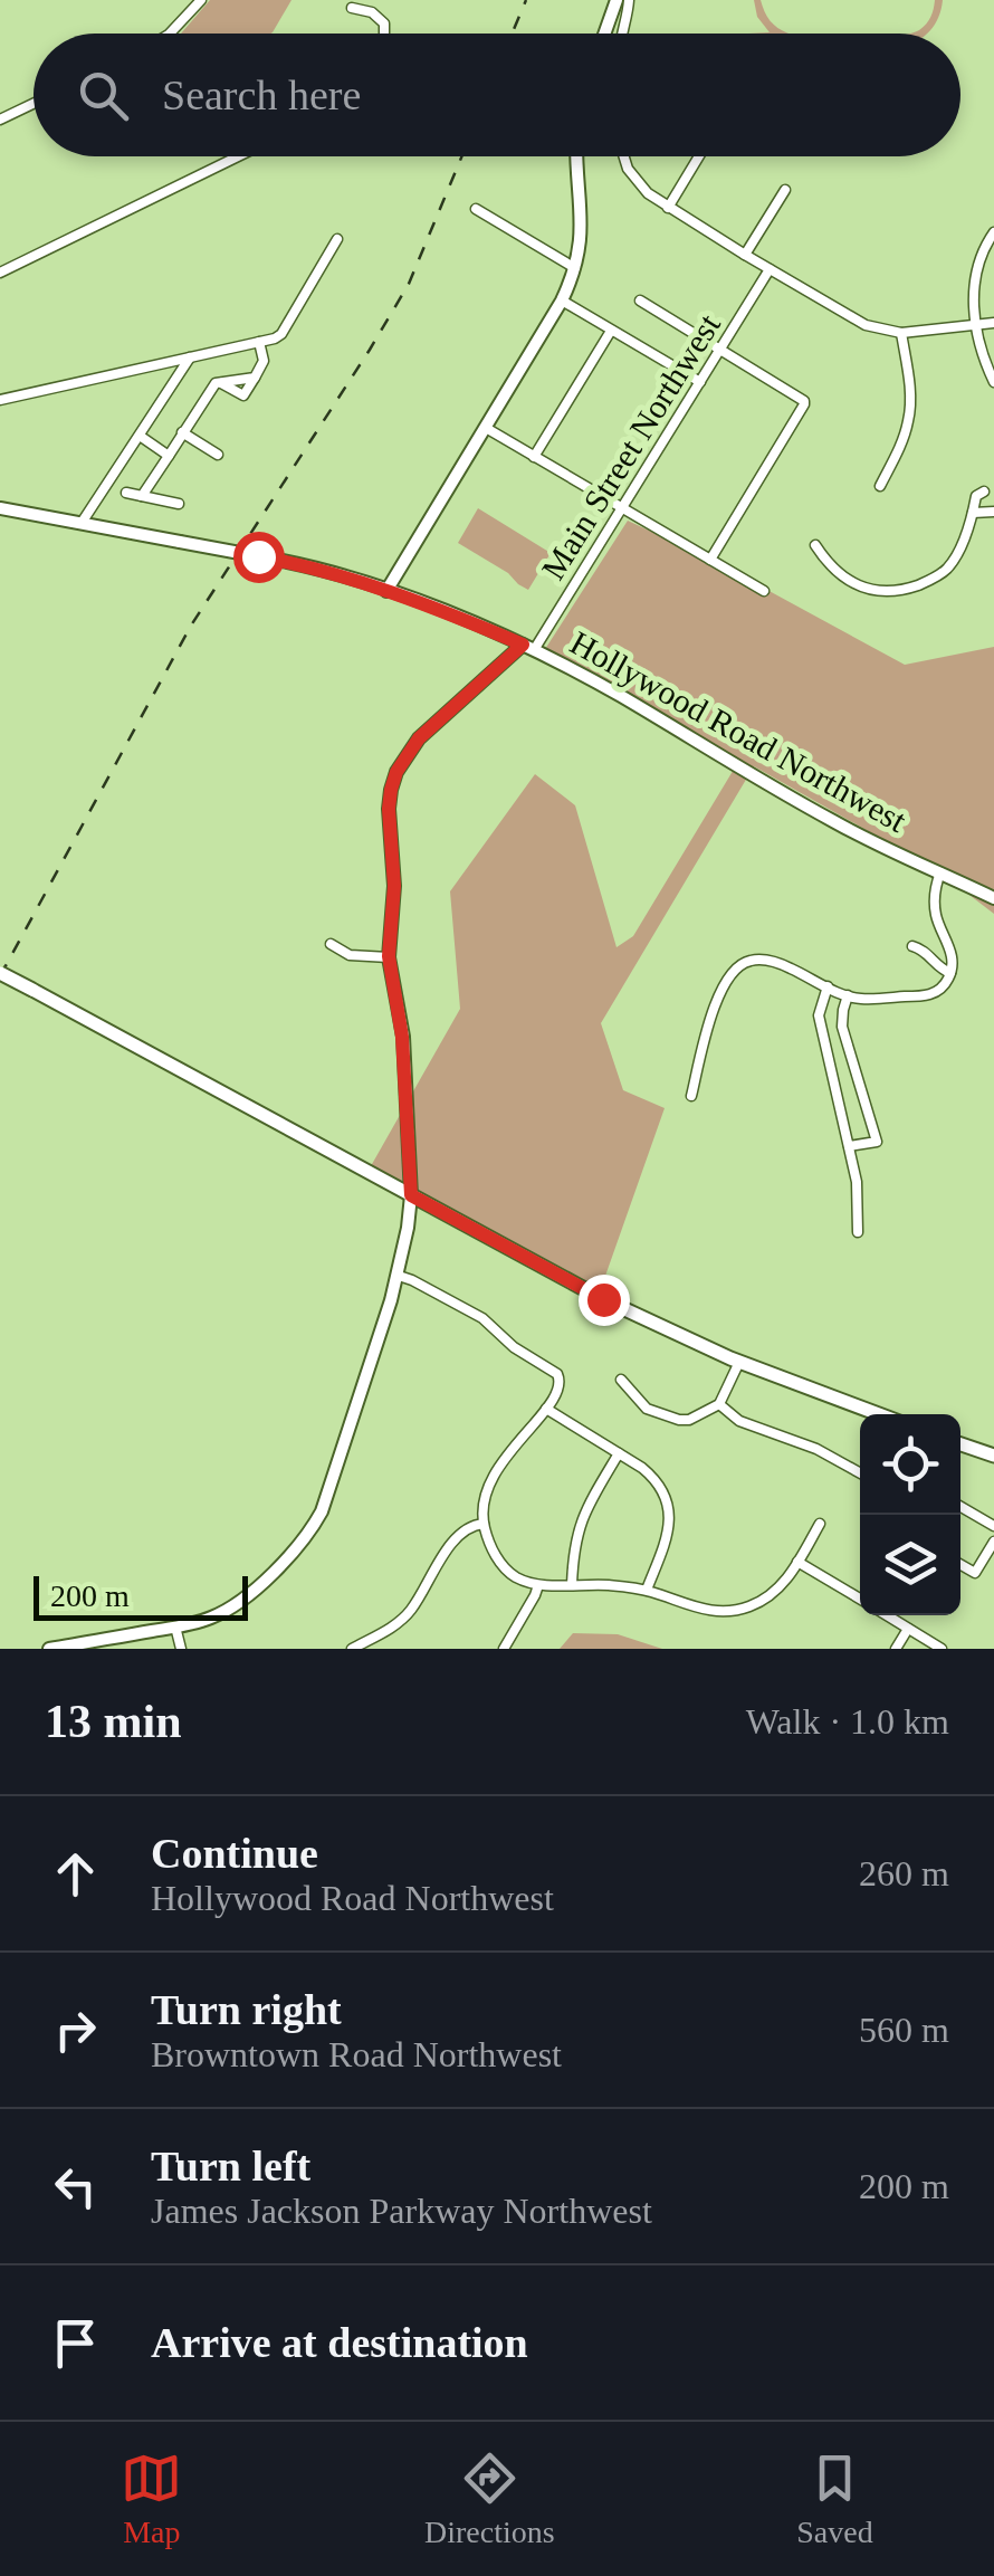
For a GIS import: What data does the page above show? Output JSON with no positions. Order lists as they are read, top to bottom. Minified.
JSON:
{"streets":{"street":["Main Street Northwest","Hollywood Road Northwest"]},"crossings":[["Main Street Northwest","Hollywood Road Northwest"]],"scale_bar":"200 m","page":{"search":"Search here","scale":"200 m","heading":["13 min","Walk · 1.0 km"],"list":[["Continue","Hollywood Road Northwest","260 m"],["Turn right","Browntown Road Northwest","560 m"],["Turn left","James Jackson Parkway Northwest","200 m"],"Arrive at destination"],"nav":["Map","Directions","Saved"]}}
